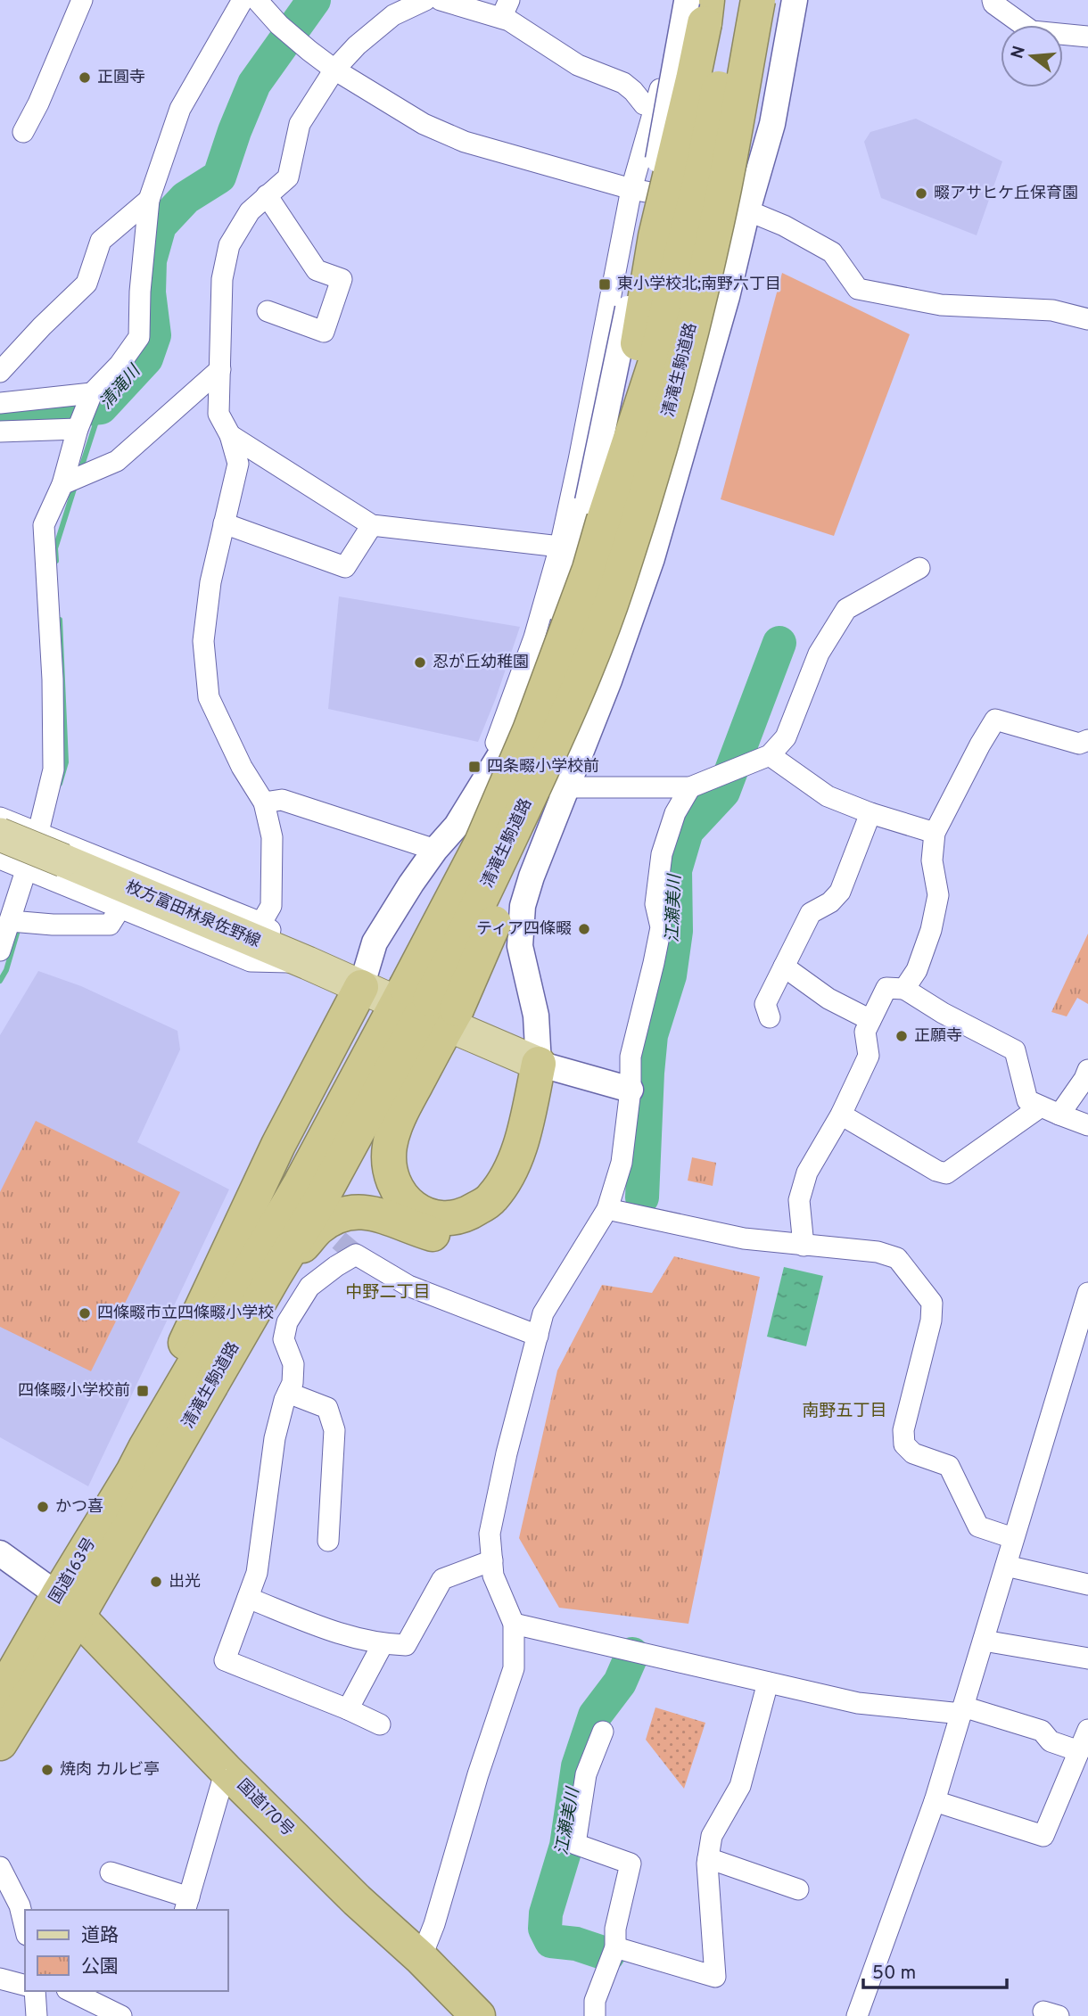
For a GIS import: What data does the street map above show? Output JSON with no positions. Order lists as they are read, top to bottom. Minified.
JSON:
{"streets":{"highway":["清滝生駒道路","国道163号","国道170号"],"main road":["枚方富田林泉佐野線"]},"crossings":[["清滝生駒道路","枚方富田林泉佐野線"],["清滝生駒道路","国道163号"],["清滝生駒道路","国道170号"],["国道163号","国道170号"]],"districts":["中野二丁目","南野五丁目"],"water":["清滝川","江瀬美川"],"places":{"other":["正圓寺","畷アサヒケ丘保育園","忍が丘幼稚園","ティア四條畷","正願寺","四條畷市立四條畷小学校","かつ喜","出光","焼肉 カルビ亭"],"transit":["東小学校北;南野六丁目","四条畷小学校前","四條畷小学校前"]},"legend":["道路","公園"],"scale_bar":"50 m","north":"left"}
